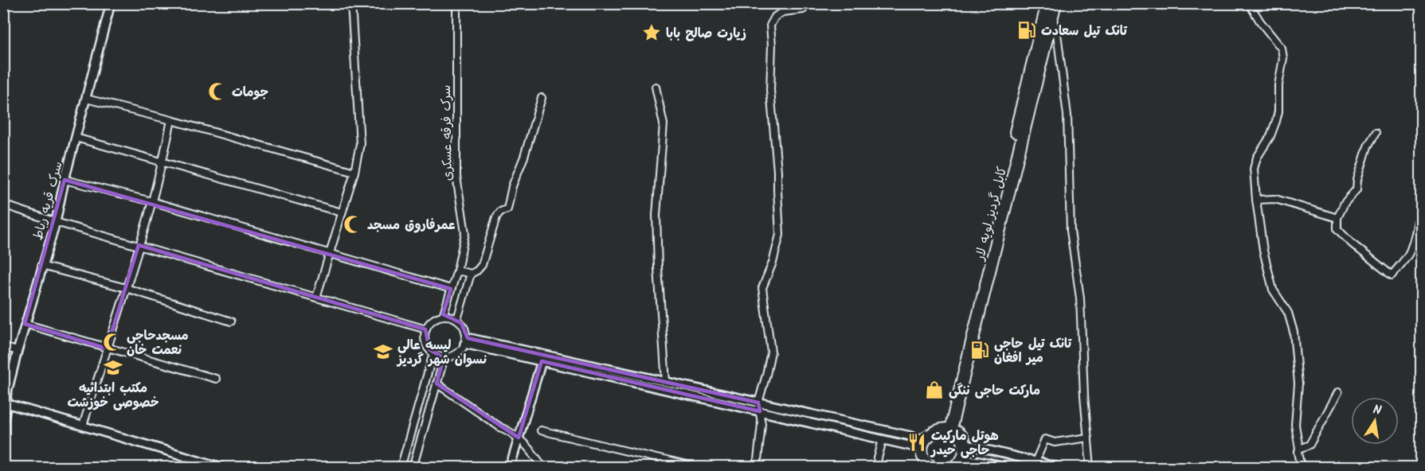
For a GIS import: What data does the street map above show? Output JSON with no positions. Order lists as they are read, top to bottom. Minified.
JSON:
{"streets":{"highway":["کابل گردیز لویه لار"],"street":["سرک فرقه عسکری","سرک قریه رباط"]},"places":{"fuel station":["تانک تیل سعادت","تانک تیل حاجی میر افغان"],"place":["زیارت صالح بابا"],"mosque":["جومات","عمرفاروق مسجد","مسجدحاجی نعمت خان"],"school or university":["لیسه عالی نسوان شهر گردیز","مکتب ابتدائیه خصوصی خوزشت"],"shop":["مارکت حاجی ننگی"],"restaurant":["هوتل مارکیت حاجی حیدر"]},"north":"top"}
